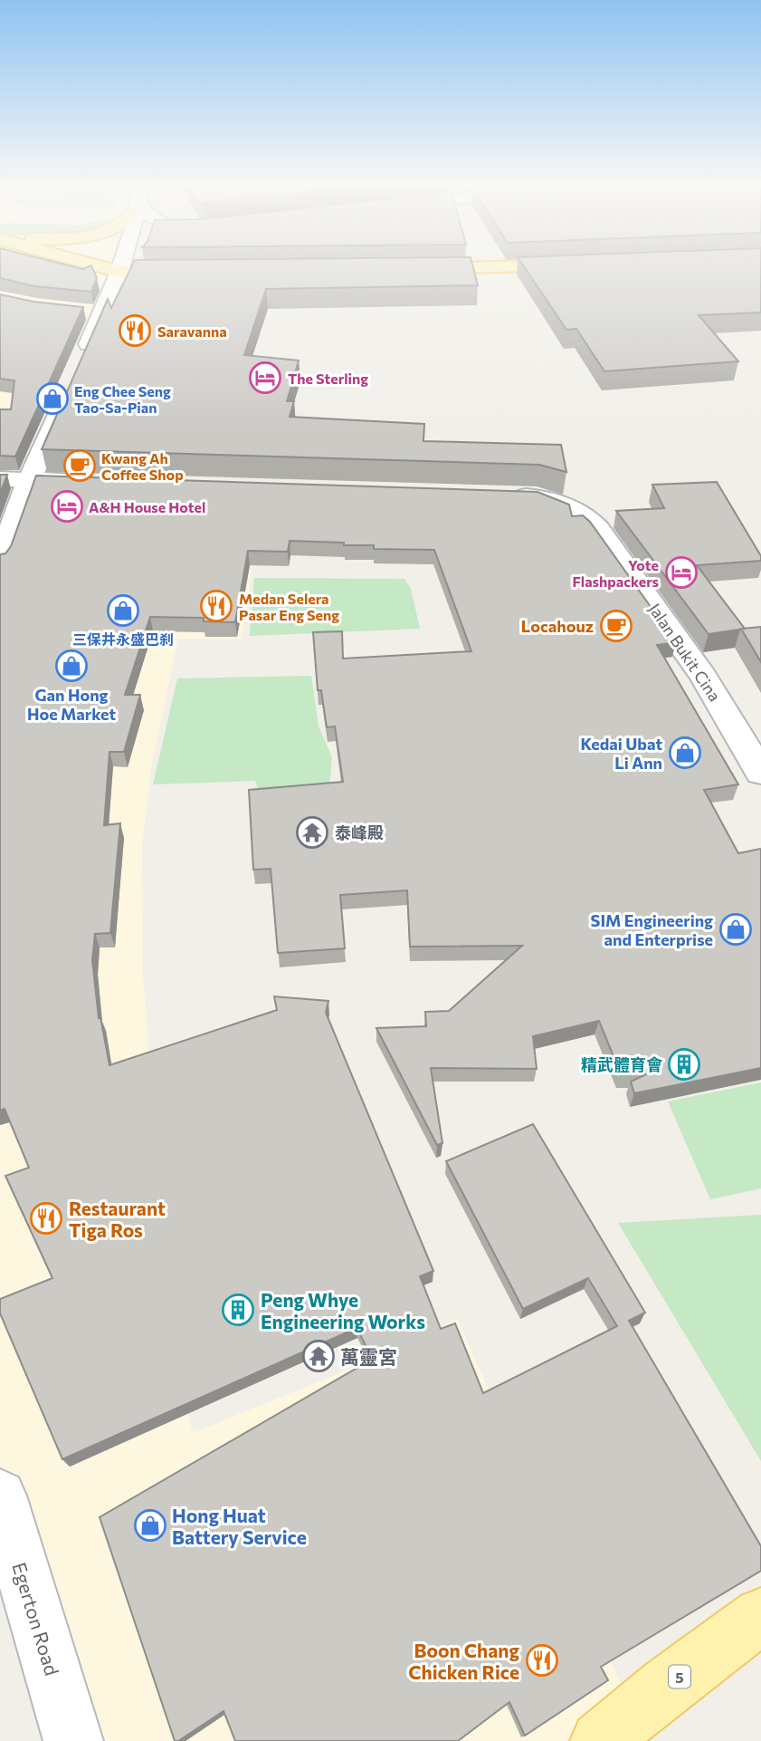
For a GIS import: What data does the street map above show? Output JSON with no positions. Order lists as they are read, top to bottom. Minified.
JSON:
{"streets":{"main road":["5"],"street":["Jalan Bukit Cina","Egerton Road"]},"places":{"restaurant":["Saravanna","Medan Selera Pasar Eng Seng","Restaurant Tiga Ros","Boon Chang Chicken Rice"],"hotel":["The Sterling","A&H House Hotel","Yote Flashpackers"],"shop":["Eng Chee Seng Tao-Sa-Pian","三保井永盛巴刹","Gan Hong Hoe Market","Kedai Ubat Li Ann","SIM Engineering and Enterprise","Hong Huat Battery Service"],"cafe":["Kwang Ah Coffee Shop","Locahouz"],"temple":["泰峰殿","萬靈宮"],"building":["精武體育會","Peng Whye Engineering Works"]}}
